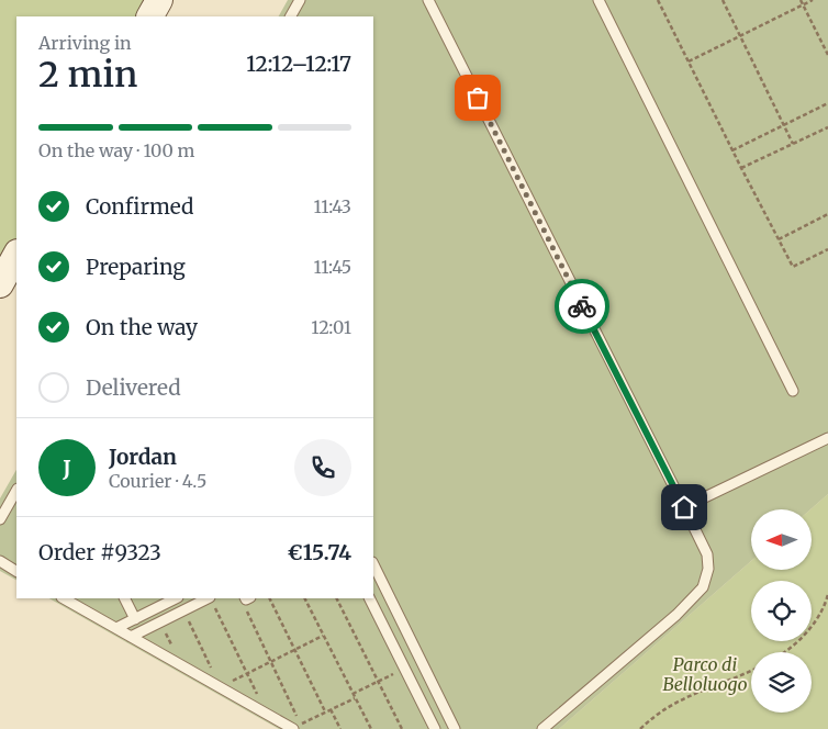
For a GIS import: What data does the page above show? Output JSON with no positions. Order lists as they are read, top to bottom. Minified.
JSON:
{"parks":["Parco di Belloluogo"],"north":"left","page":{"heading":["2 min","Arriving in","12:12–12:17"],"panel":["Jordan","Courier · 4.5","Order #9323","€15.74"],"bar":"On the way · 100 m","list":[["Confirmed","11:43"],["Preparing","11:45"],["On the way","12:01"],"Delivered"],"round":"J"}}
